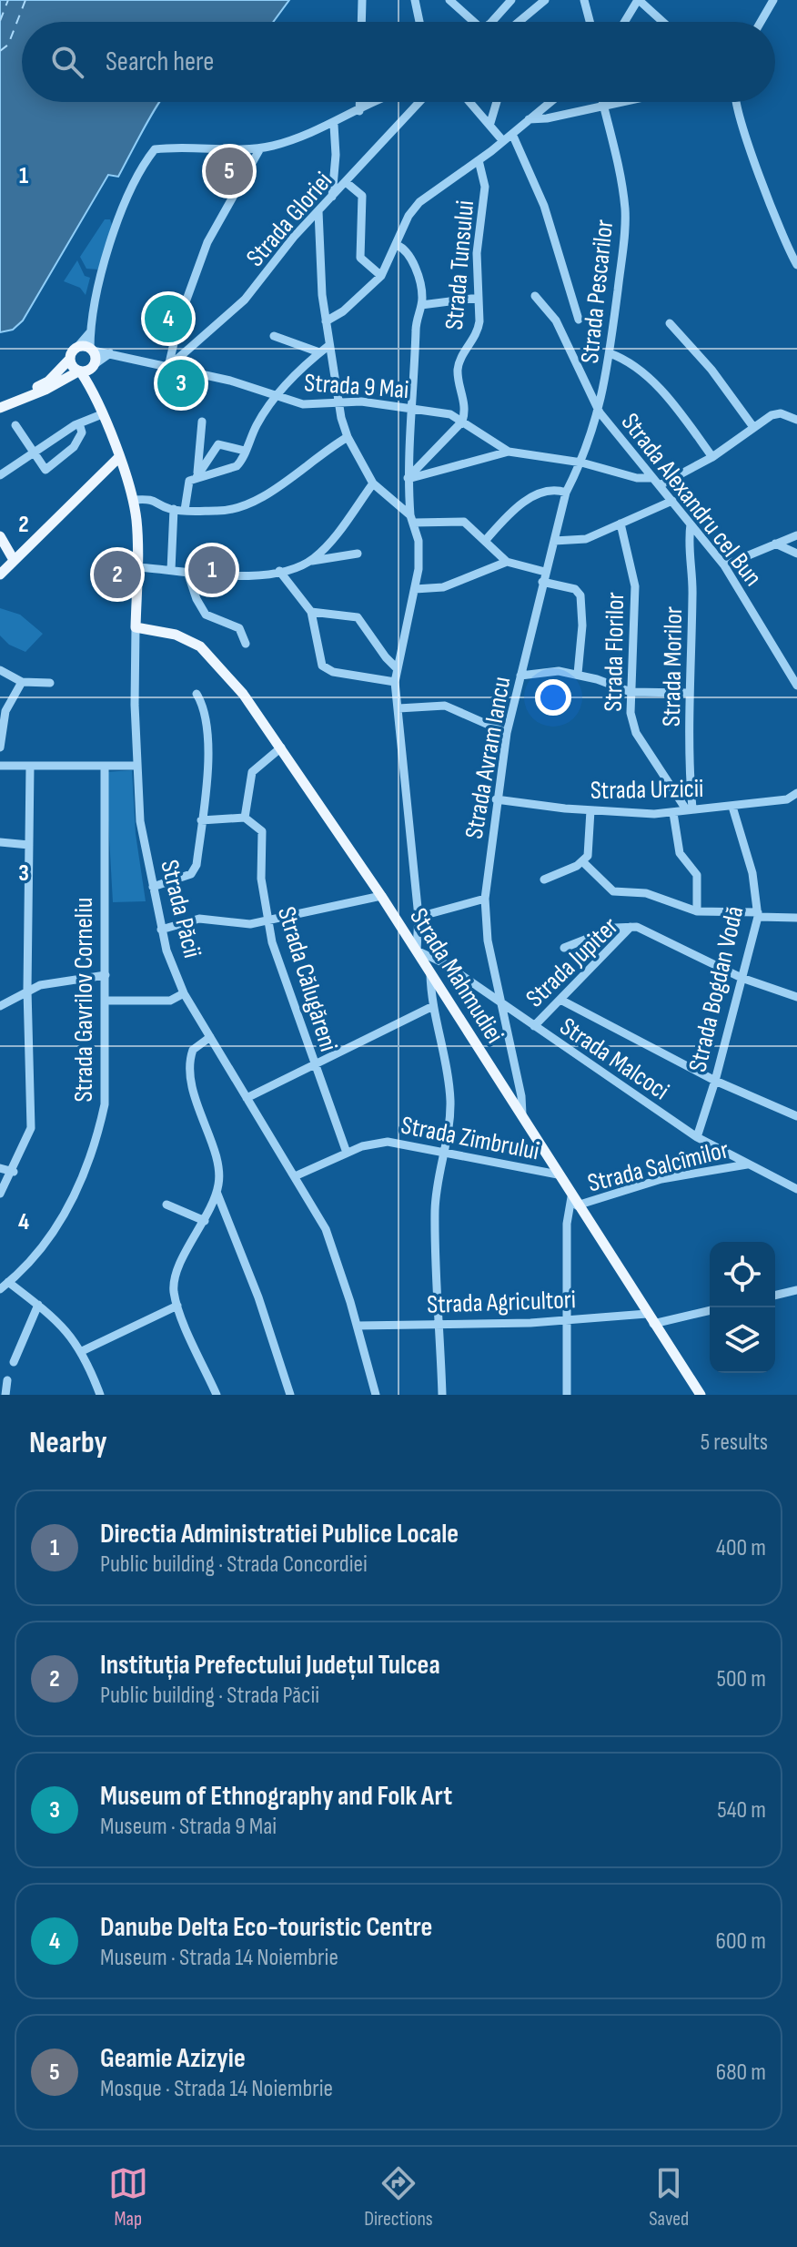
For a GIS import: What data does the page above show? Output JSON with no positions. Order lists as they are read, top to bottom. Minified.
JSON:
{"streets":{"main road":["Strada Păcii","Strada Mahmudiei"],"street":["Strada Gloriei","Strada Tunsului","Strada Pescarilor","Strada 9 Mai","Strada Alexandru cel Bun","Strada Florilor","Strada Morilor","Strada Avram Iancu","Strada Urzicii","Strada Jupiter","Strada Călugăreni","Strada Bogdan Vodă","Strada Gavrilov Corneliu","Strada Malcoci","Strada Zimbrului","Strada Salcîmilor","Strada Agricultori"]},"crossings":[["Strada Gloriei","Strada 9 Mai"],["Strada Tunsului","Strada 9 Mai"],["Strada Pescarilor","Strada Alexandru cel Bun"],["Strada Pescarilor","Strada Avram Iancu"],["Strada 9 Mai","Strada Păcii"],["Strada Alexandru cel Bun","Strada Morilor"],["Strada Alexandru cel Bun","Strada Avram Iancu"],["Strada Florilor","Strada Morilor"],["Strada Florilor","Strada Urzicii"],["Strada Morilor","Strada Urzicii"],["Strada Avram Iancu","Strada Urzicii"],["Strada Avram Iancu","Strada Mahmudiei"],["Strada Avram Iancu","Strada Malcoci"],["Strada Urzicii","Strada Bogdan Vodă"],["Strada Păcii","Strada Mahmudiei"],["Strada Păcii","Strada Zimbrului"],["Strada Păcii","Strada Agricultori"],["Strada Jupiter","Strada Bogdan Vodă"],["Strada Jupiter","Strada Malcoci"],["Strada Mahmudiei","Strada Malcoci"],["Strada Mahmudiei","Strada Zimbrului"],["Strada Mahmudiei","Strada Salcîmilor"],["Strada Mahmudiei","Strada Agricultori"],["Strada Călugăreni","Strada Zimbrului"],["Strada Bogdan Vodă","Strada Malcoci"],["Strada Malcoci","Strada Salcîmilor"]],"page":{"search":"Search here","pins":["5","4","3","1","2"],"heading":["Nearby","5 results"],"list":[{"mark":"1","name":"Directia Administratiei Publice Locale","note":"Public building · Strada Concordiei","value":"400 m"},{"mark":"2","name":"Instituția Prefectului Județul Tulcea","note":"Public building · Strada Păcii","value":"500 m"},{"mark":"3","name":"Museum of Ethnography and Folk Art","note":"Museum · Strada 9 Mai","value":"540 m"},{"mark":"4","name":"Danube Delta Eco-touristic Centre","note":"Museum · Strada 14 Noiembrie","value":"600 m"},{"mark":"5","name":"Geamie Azizyie","note":"Mosque · Strada 14 Noiembrie","value":"680 m"}],"nav":["Map","Directions","Saved"]},"grid":{"rows":["1","2","3","4"]}}
